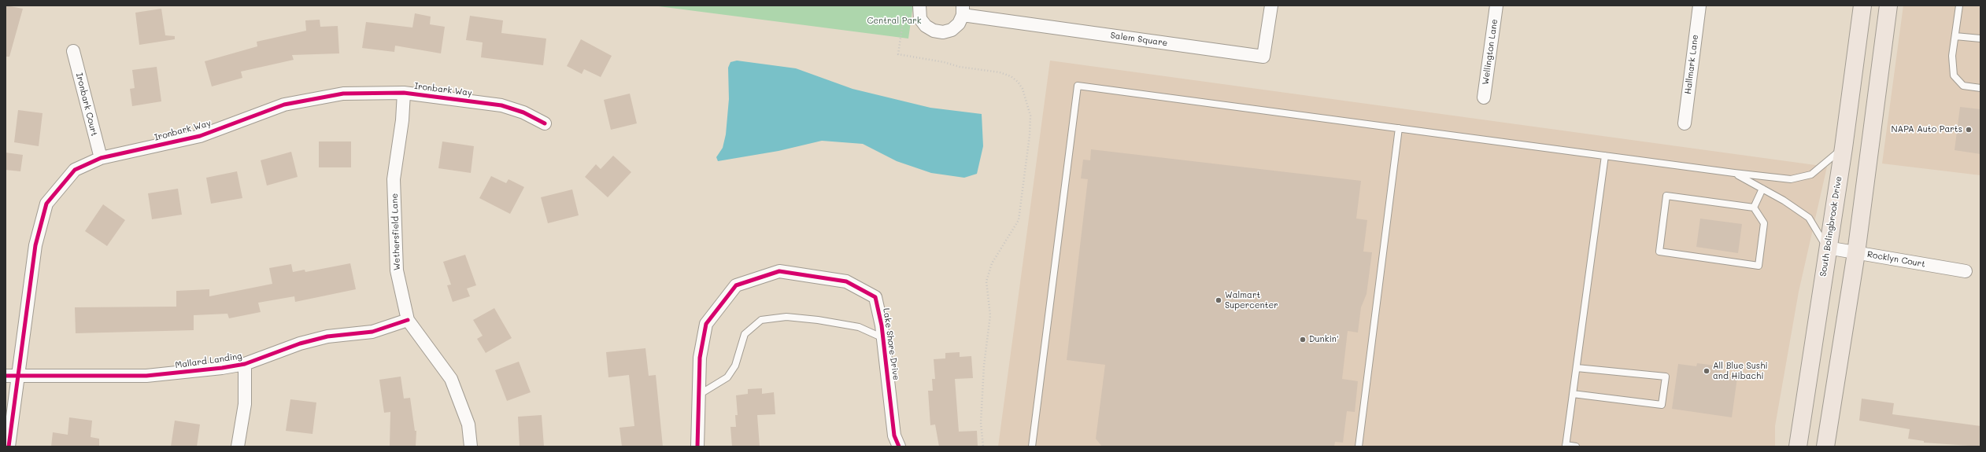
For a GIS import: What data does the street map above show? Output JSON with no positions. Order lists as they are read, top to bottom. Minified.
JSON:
{"streets":{"main road":["South Bolingbrook Drive"],"street":["Salem Square","Wellington Lane","Hallmark Lane","Ironbark Way","Ironbark Court","Wethersfield Lane","Rocklyn Court","Lake Shore Drive","Mallard Landing"]},"crossings":[["Ironbark Way","Ironbark Court"],["Ironbark Way","Wethersfield Lane"],["Ironbark Way","Mallard Landing"],["South Bolingbrook Drive","Rocklyn Court"],["Wethersfield Lane","Mallard Landing"]],"parks":["Central Park"],"places":["NAPA Auto Parts","Walmart Supercenter","Dunkin'","All Blue Sushi and Hibachi"]}
